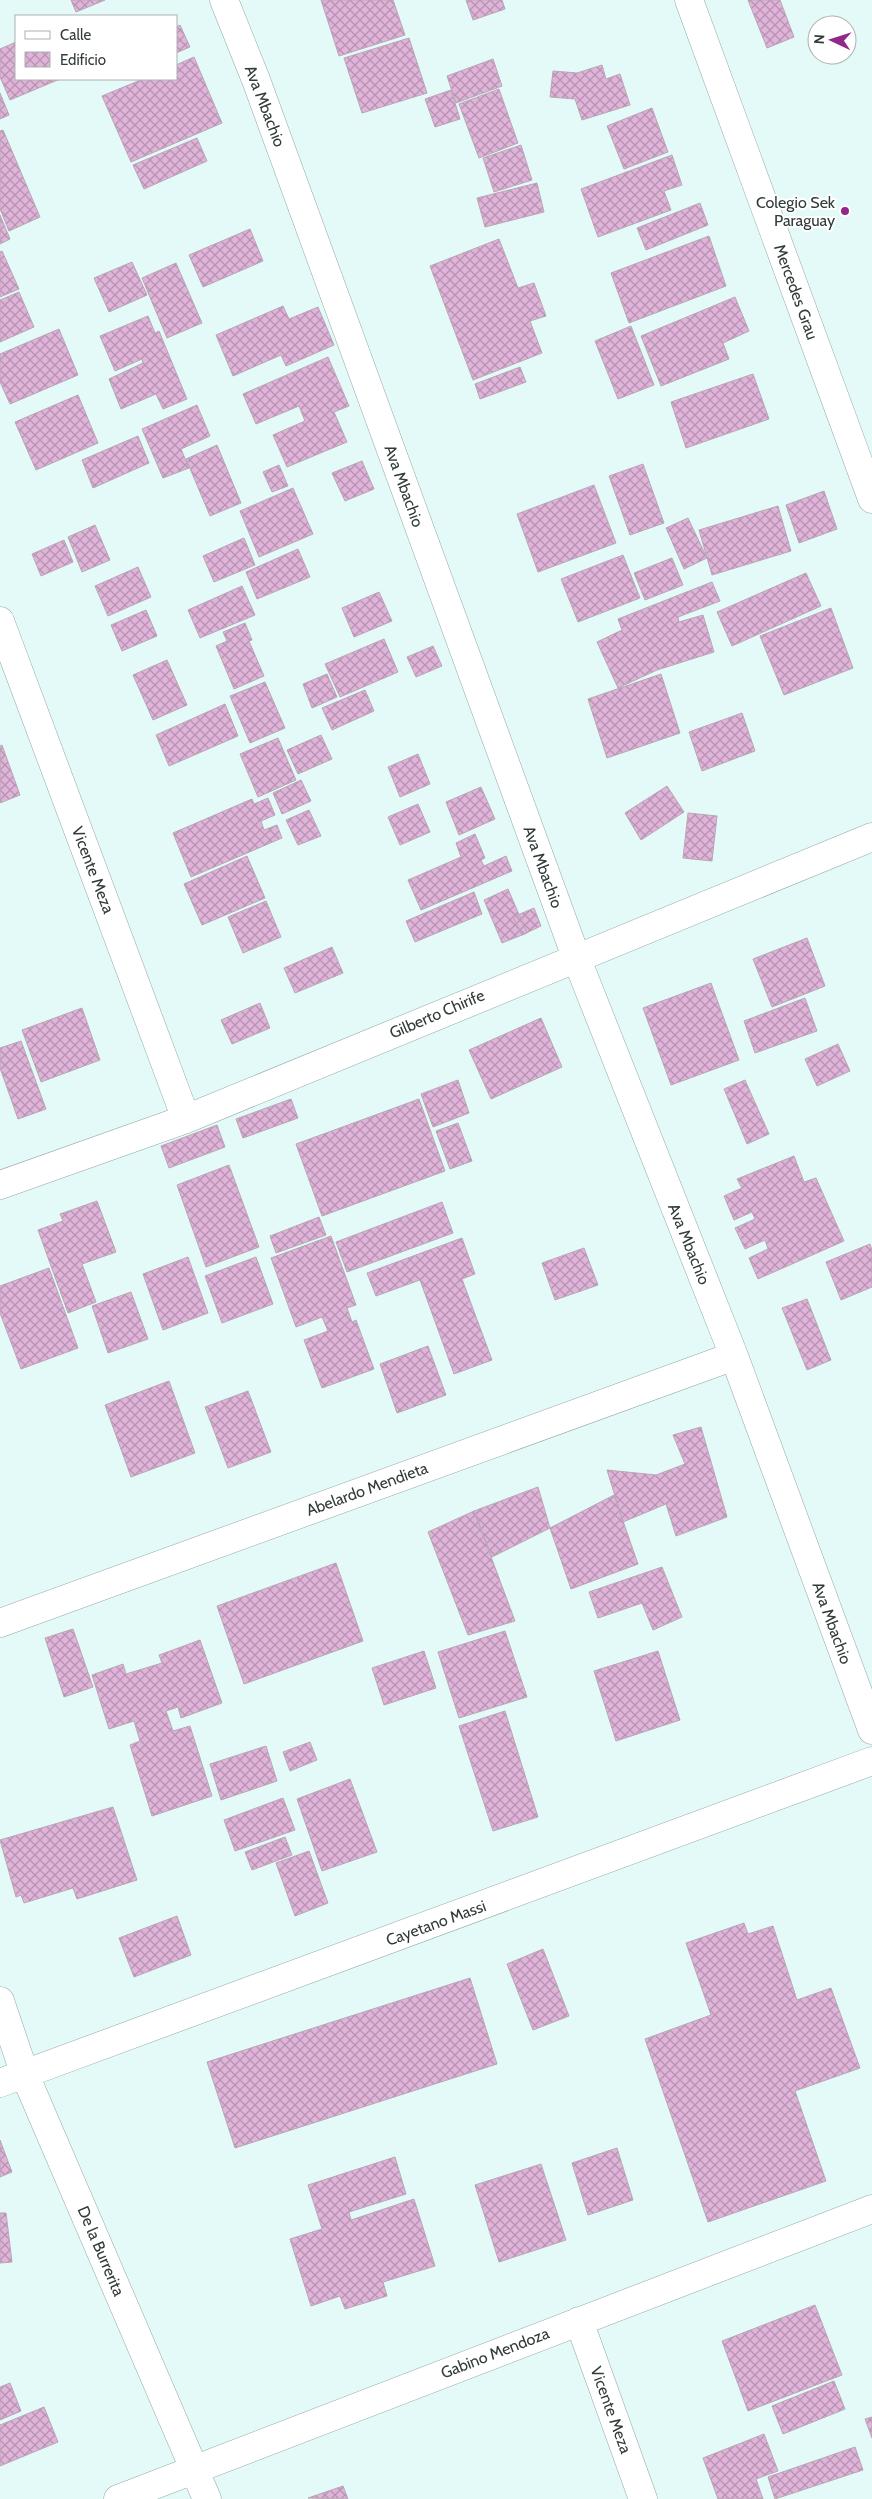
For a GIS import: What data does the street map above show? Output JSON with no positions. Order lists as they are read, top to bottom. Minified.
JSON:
{"streets":{"street":["Ava Mbachio","Mercedes Grau","Vicente Meza","Gilberto Chirife","Abelardo Mendieta","Cayetano Massi","De la Burrerita","Gabino Mendoza"]},"crossings":[["Ava Mbachio","Gilberto Chirife"],["Ava Mbachio","Abelardo Mendieta"],["Vicente Meza","Gilberto Chirife"],["Vicente Meza","Gabino Mendoza"],["Cayetano Massi","De la Burrerita"],["De la Burrerita","Gabino Mendoza"]],"places":["Colegio Sek Paraguay"],"legend":["Calle","Edificio"],"north":"left"}
